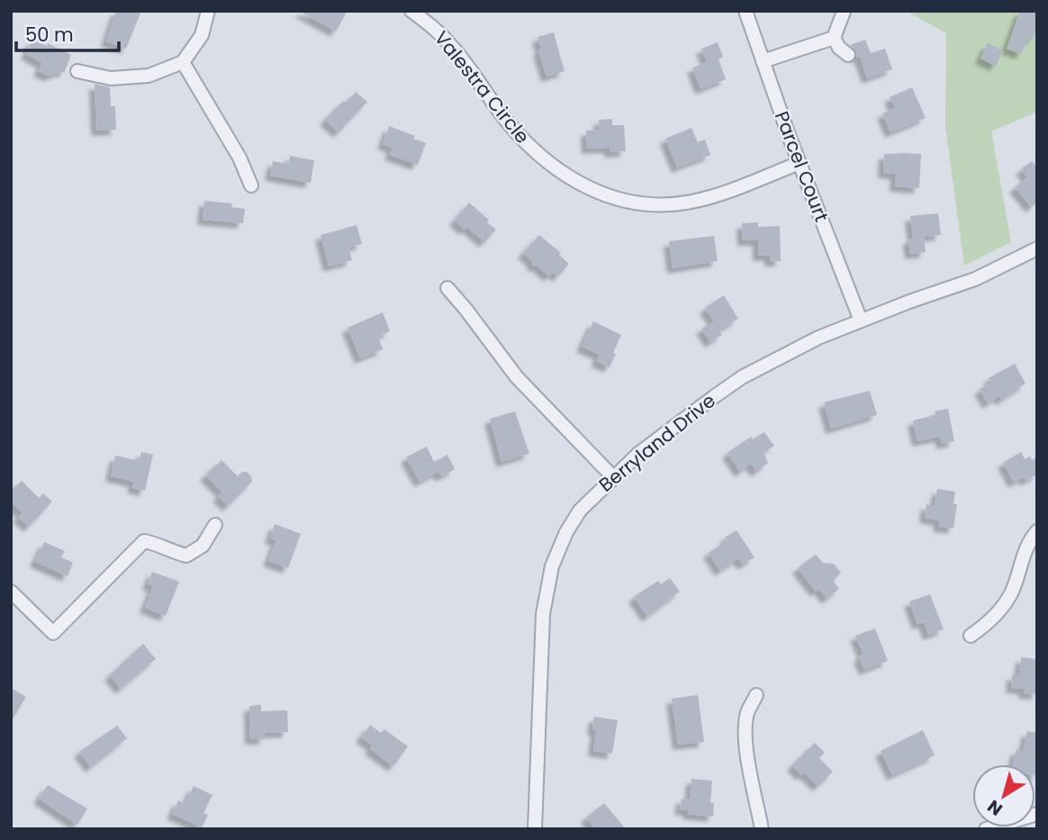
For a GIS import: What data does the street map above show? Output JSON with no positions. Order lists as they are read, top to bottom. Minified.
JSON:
{"streets":{"street":["Valestra Circle","Parcel Court","Berryland Drive"]},"crossings":[["Valestra Circle","Parcel Court"],["Parcel Court","Berryland Drive"]],"scale_bar":"50 m","north":"bottom left"}
